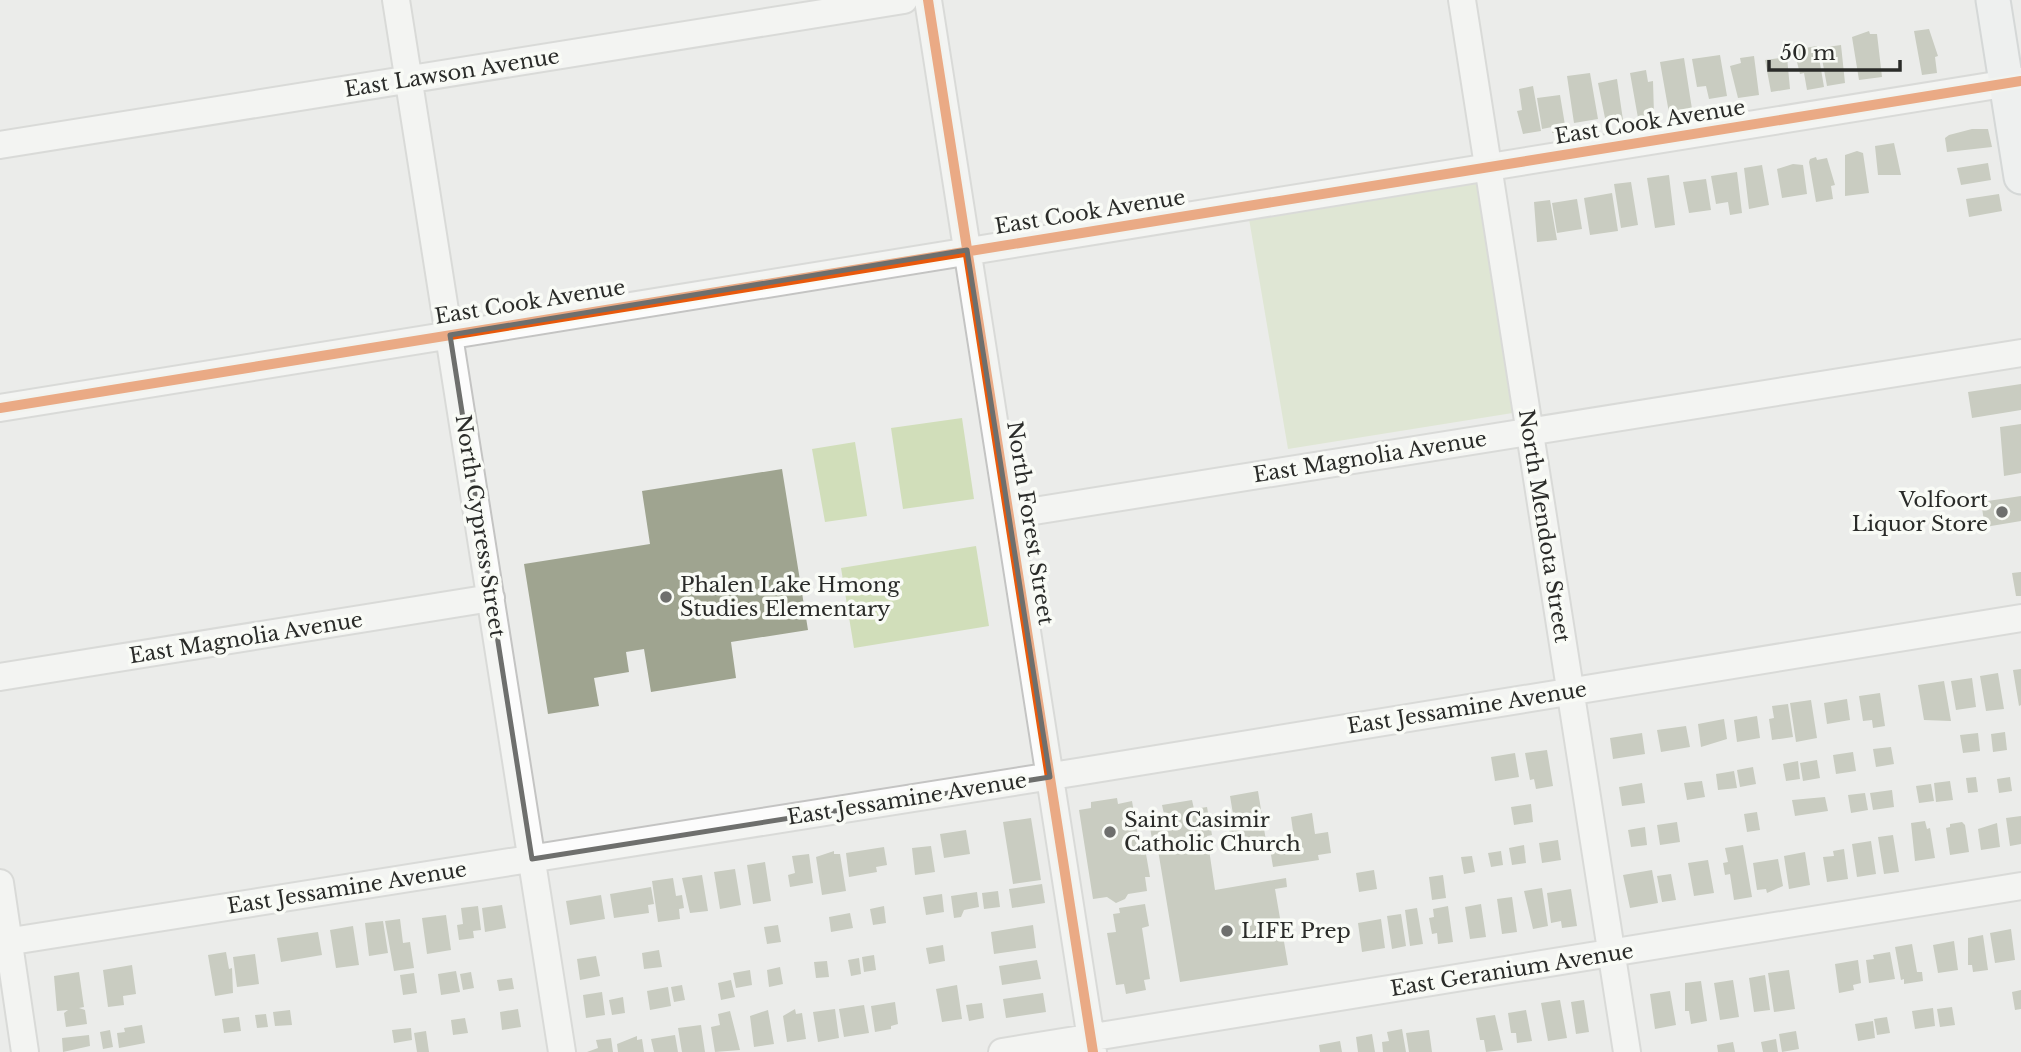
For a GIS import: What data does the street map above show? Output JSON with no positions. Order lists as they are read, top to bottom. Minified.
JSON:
{"streets":{"street":["East Lawson Avenue","East Cook Avenue","East Magnolia Avenue","North Forest Street","North Cypress Street","North Mendota Street","East Jessamine Avenue","East Geranium Avenue"]},"crossings":[["East Lawson Avenue","North Cypress Street"],["East Cook Avenue","North Forest Street"],["East Cook Avenue","North Cypress Street"],["East Cook Avenue","North Mendota Street"],["East Magnolia Avenue","North Forest Street"],["East Magnolia Avenue","North Cypress Street"],["East Magnolia Avenue","North Mendota Street"],["North Forest Street","East Jessamine Avenue"],["North Forest Street","East Geranium Avenue"],["North Cypress Street","East Jessamine Avenue"],["North Mendota Street","East Jessamine Avenue"],["North Mendota Street","East Geranium Avenue"]],"places":["Volfoort Liquor Store","Phalen Lake Hmong Studies Elementary","Saint Casimir Catholic Church","LIFE Prep"],"scale_bar":"50 m"}
